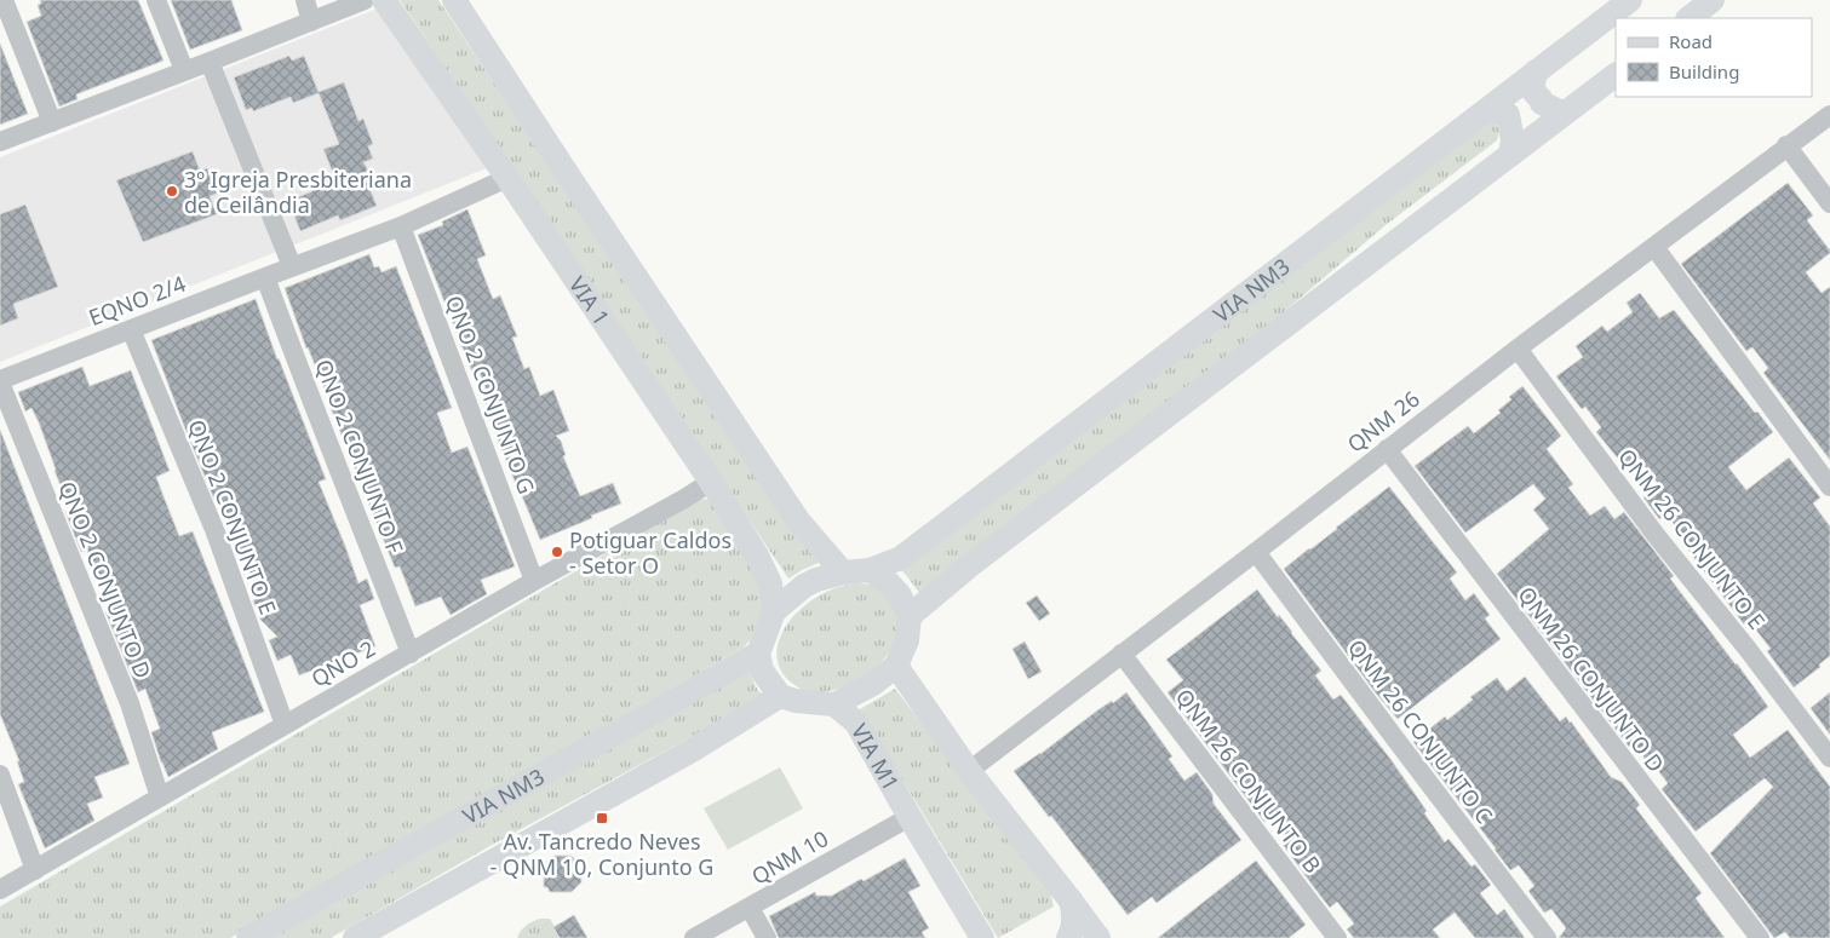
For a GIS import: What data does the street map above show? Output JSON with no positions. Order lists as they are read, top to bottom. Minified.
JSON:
{"streets":{"main road":["VIA NM3","VIA 1","VIA M1"],"street":["EQNO 2/4","QNO 2 CONJUNTO G","QNM 26","QNO 2 CONJUNTO F","QNO 2 CONJUNTO E","QNM 26 CONJUNTO E","QNO 2 CONJUNTO D","QNO 2","QNM 26 CONJUNTO D","QNM 26 CONJUNTO C","QNM 26 CONJUNTO B","QNM 10"]},"crossings":[["VIA NM3","VIA 1"],["VIA NM3","VIA M1"],["EQNO 2/4","VIA 1"],["EQNO 2/4","QNO 2 CONJUNTO G"],["EQNO 2/4","QNO 2 CONJUNTO F"],["EQNO 2/4","QNO 2 CONJUNTO E"],["EQNO 2/4","QNO 2 CONJUNTO D"],["VIA 1","QNO 2"],["VIA 1","VIA M1"],["QNO 2 CONJUNTO G","QNO 2"],["QNM 26","QNM 26 CONJUNTO E"],["QNM 26","QNM 26 CONJUNTO D"],["QNM 26","QNM 26 CONJUNTO C"],["QNM 26","QNM 26 CONJUNTO B"],["QNO 2 CONJUNTO F","QNO 2"],["QNO 2 CONJUNTO E","QNO 2"],["QNO 2 CONJUNTO D","QNO 2"],["VIA M1","QNM 10"]],"places":{"other":["3º Igreja Presbiteriana de Ceilândia","Potiguar Caldos - Setor O"],"transit":["Av. Tancredo Neves - QNM 10, Conjunto G"]},"legend":["Road","Building"]}
